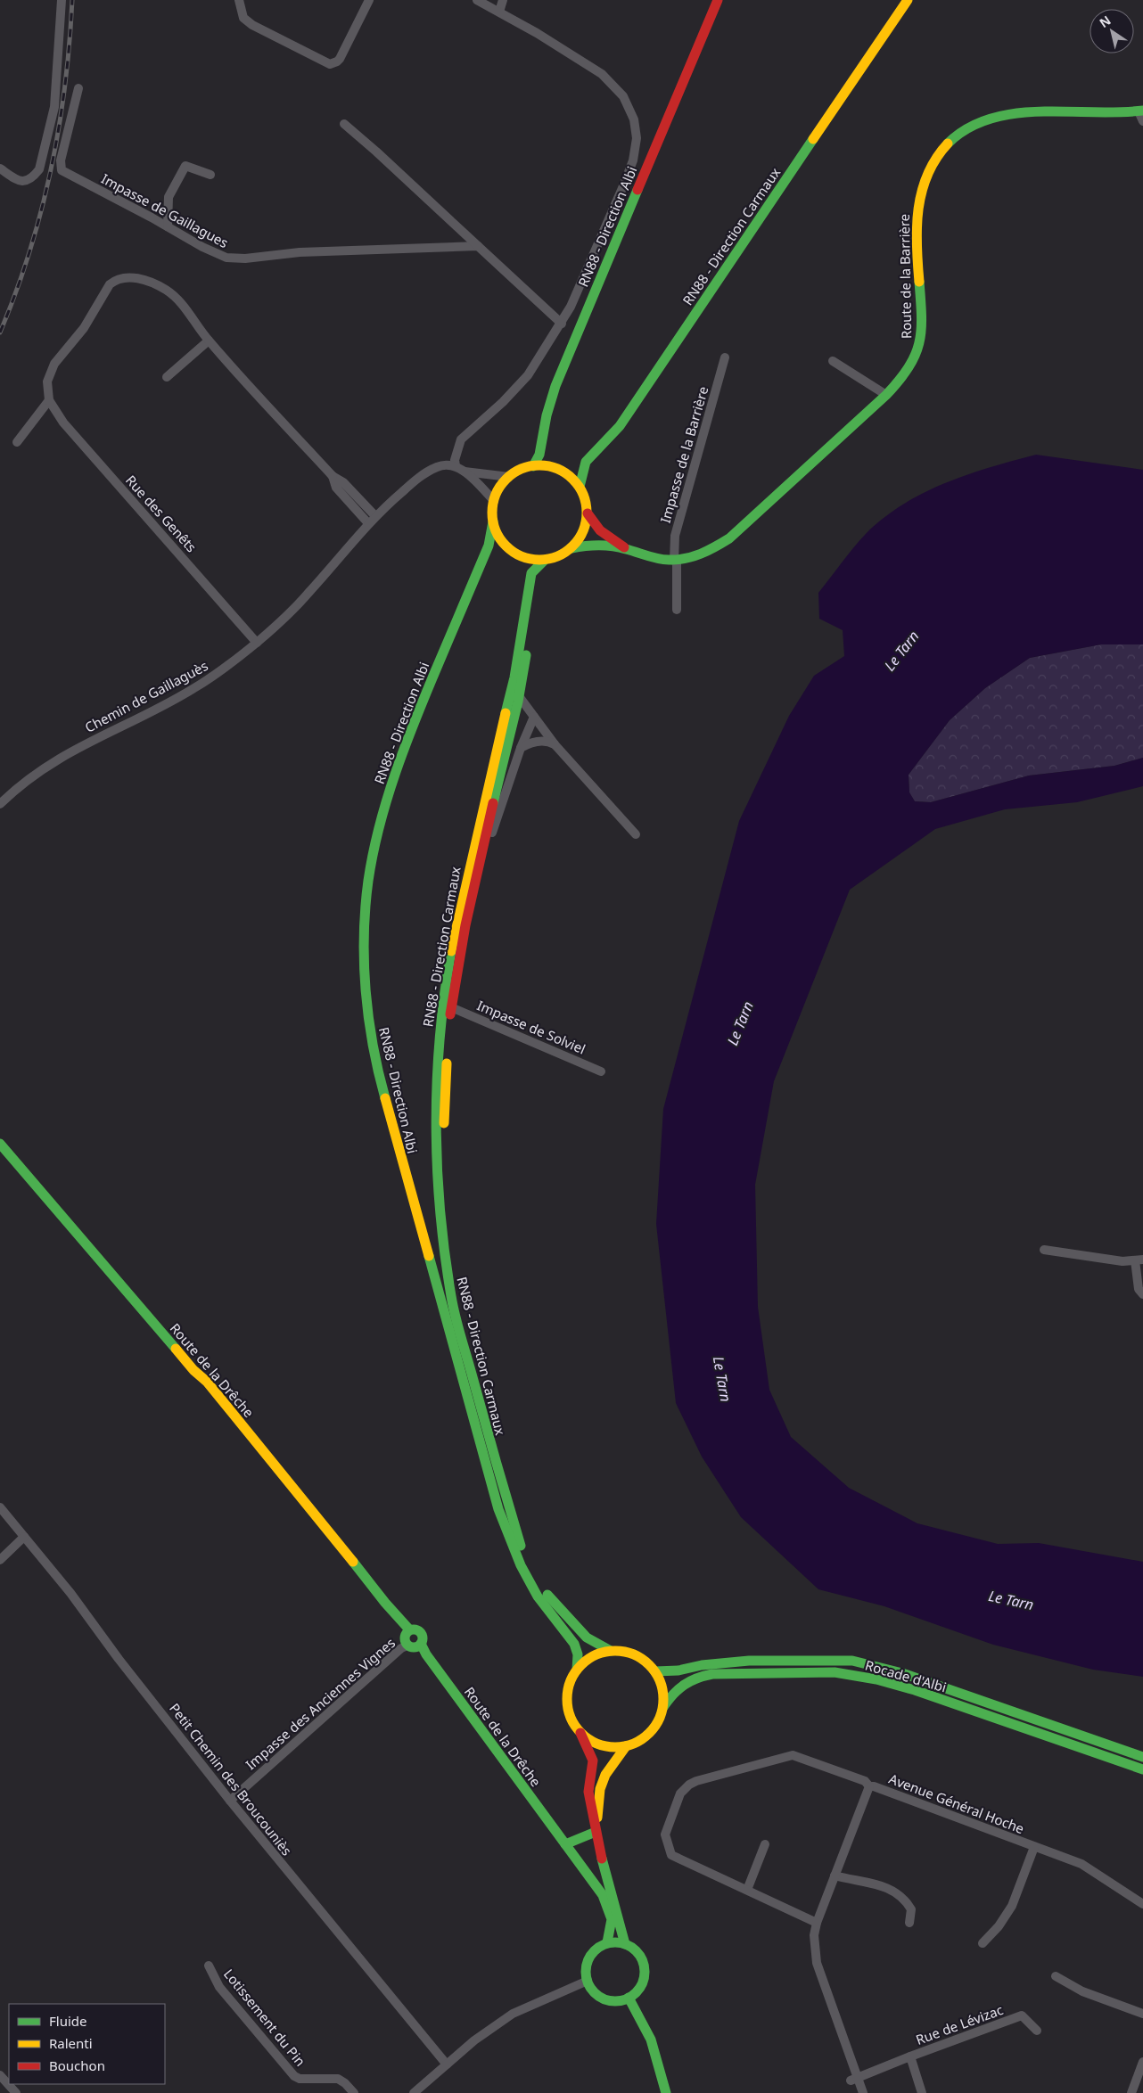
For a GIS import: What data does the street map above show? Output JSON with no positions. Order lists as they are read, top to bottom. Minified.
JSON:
{"streets":{"main road":["RN88 - Direction Albi","RN88 - Direction Carmaux","Route de la Barrière","Route de la Drêche","Rocade d'Albi"],"street":["Impasse de Gaillagues","Impasse de la Barrière","Rue des Genêts","Chemin de Gaillaguès","Impasse de Solviel","Impasse des Anciennes Vignes","Petit Chemin des Broucouniès","Avenue Général Hoche","Lotissement du Pin","Rue de Lévizac"]},"crossings":[["RN88 - Direction Albi","RN88 - Direction Carmaux"],["RN88 - Direction Albi","Route de la Barrière"],["RN88 - Direction Albi","Rocade d'Albi"],["RN88 - Direction Carmaux","Route de la Barrière"],["RN88 - Direction Carmaux","Rocade d'Albi"],["Route de la Barrière","Impasse de la Barrière"],["Rue des Genêts","Chemin de Gaillaguès"],["Route de la Drêche","Impasse des Anciennes Vignes"],["Impasse des Anciennes Vignes","Petit Chemin des Broucouniès"]],"water":["Le Tarn"],"legend":["Fluide","Ralenti","Bouchon"],"north":"top left"}
